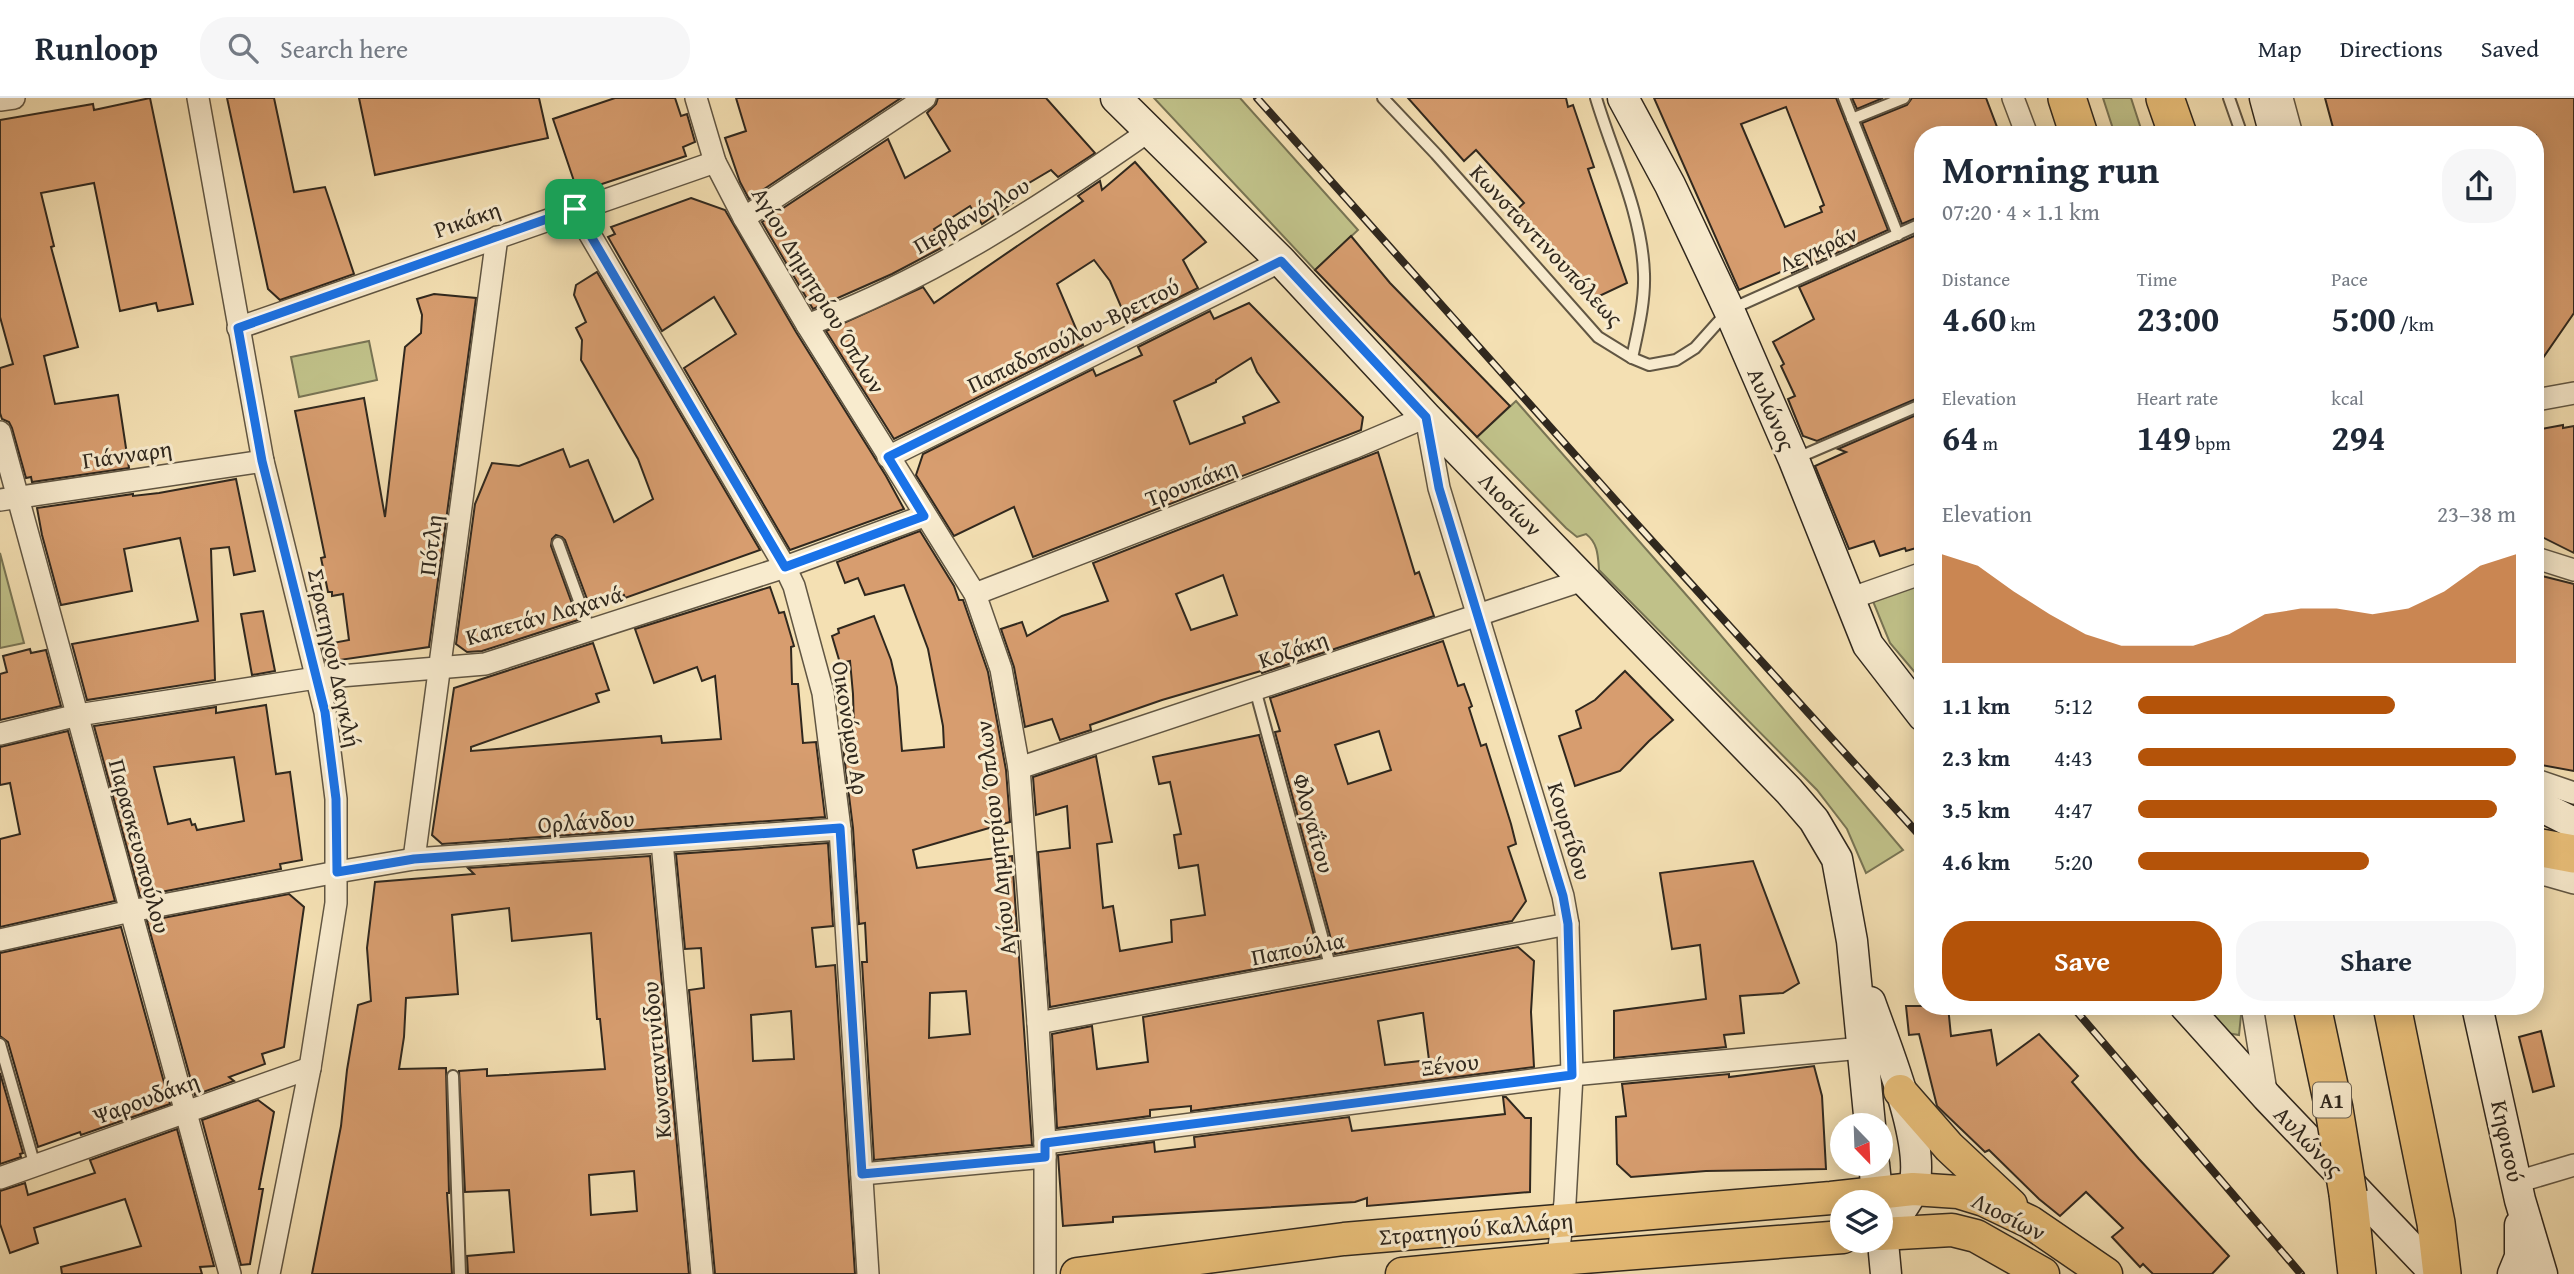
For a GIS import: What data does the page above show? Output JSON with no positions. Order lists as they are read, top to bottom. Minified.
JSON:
{"streets":{"highway":["Α1"],"main road":["Αυλώνος","Λιοσίων","Κηφισού","Στρατηγού Καλλάρη"],"street":["Περβανόγλου","Ρικάκη","Αγίου Δημητρίου Όπλων","Παπαδοπούλου-Βρεττού","Γιάνναρη","Τρουπάκη","Πότλη","Καπετάν Λαχανά","Κοζάκη","Στρατηγού Δαγκλή","Οικονόμου Αρ","Ορλάνδου","Κουρτίδου","Παρασκευοπούλου","Παπούλια","Κωνσταντινίδου","Ξένου","Ψαρουδάκη"],"lane":["Κωνσταντινουπόλεως","Λεγκράν","Φλογαΐτου"]},"crossings":[["Περβανόγλου","Αγίου Δημητρίου Όπλων"],["Περβανόγλου","Λιοσίων"],["Ρικάκη","Αγίου Δημητρίου Όπλων"],["Ρικάκη","Πότλη"],["Ρικάκη","Στρατηγού Δαγκλή"],["Ρικάκη","Οικονόμου Αρ"],["Κωνσταντινουπόλεως","Λεγκράν"],["Κωνσταντινουπόλεως","Αυλώνος"],["Λεγκράν","Αυλώνος"],["Αγίου Δημητρίου Όπλων","Παπαδοπούλου-Βρεττού"],["Αγίου Δημητρίου Όπλων","Τρουπάκη"],["Αγίου Δημητρίου Όπλων","Καπετάν Λαχανά"],["Αγίου Δημητρίου Όπλων","Κοζάκη"],["Αγίου Δημητρίου Όπλων","Παπούλια"],["Αγίου Δημητρίου Όπλων","Ξένου"],["Παπαδοπούλου-Βρεττού","Λιοσίων"],["Γιάνναρη","Στρατηγού Δαγκλή"],["Γιάνναρη","Παρασκευοπούλου"],["Τρουπάκη","Λιοσίων"],["Τρουπάκη","Κουρτίδου"],["Λιοσίων","Κοζάκη"],["Λιοσίων","Κουρτίδου"],["Λιοσίων","Ξένου"],["Πότλη","Καπετάν Λαχανά"],["Πότλη","Ορλάνδου"],["Καπετάν Λαχανά","Στρατηγού Δαγκλή"],["Καπετάν Λαχανά","Οικονόμου Αρ"],["Καπετάν Λαχανά","Παρασκευοπούλου"],["Κοζάκη","Φλογαΐτου"],["Κοζάκη","Κουρτίδου"],["Στρατηγού Δαγκλή","Ορλάνδου"],["Στρατηγού Δαγκλή","Ψαρουδάκη"],["Οικονόμου Αρ","Ορλάνδου"],["Οικονόμου Αρ","Ξένου"],["Ορλάνδου","Παρασκευοπούλου"],["Ορλάνδου","Κωνσταντινίδου"],["Φλογαΐτου","Παπούλια"],["Κουρτίδου","Παπούλια"],["Κουρτίδου","Ξένου"],["Κουρτίδου","Στρατηγού Καλλάρη"],["Παρασκευοπούλου","Ψαρουδάκη"]],"north":"bottom right","page":{"header":"Runloop","search":"Search here","nav":["Map","Directions","Saved"],"heading":["Morning run","07:20 · 4 × 1.1 km"],"stats":[["Distance","4.60 km"],["Time","23:00"],["Pace","5:00 /km"],["Elevation","64 m"],["Heart rate","149 bpm"],["kcal","294"]],"chart":["Elevation","23–38 m"],"list":[{"name":"1.1 km","note":"5:12"},{"name":"2.3 km","note":"4:43"},{"name":"3.5 km","note":"4:47"},{"name":"4.6 km","note":"5:20"}],"buttons":["Save","Share"]}}
